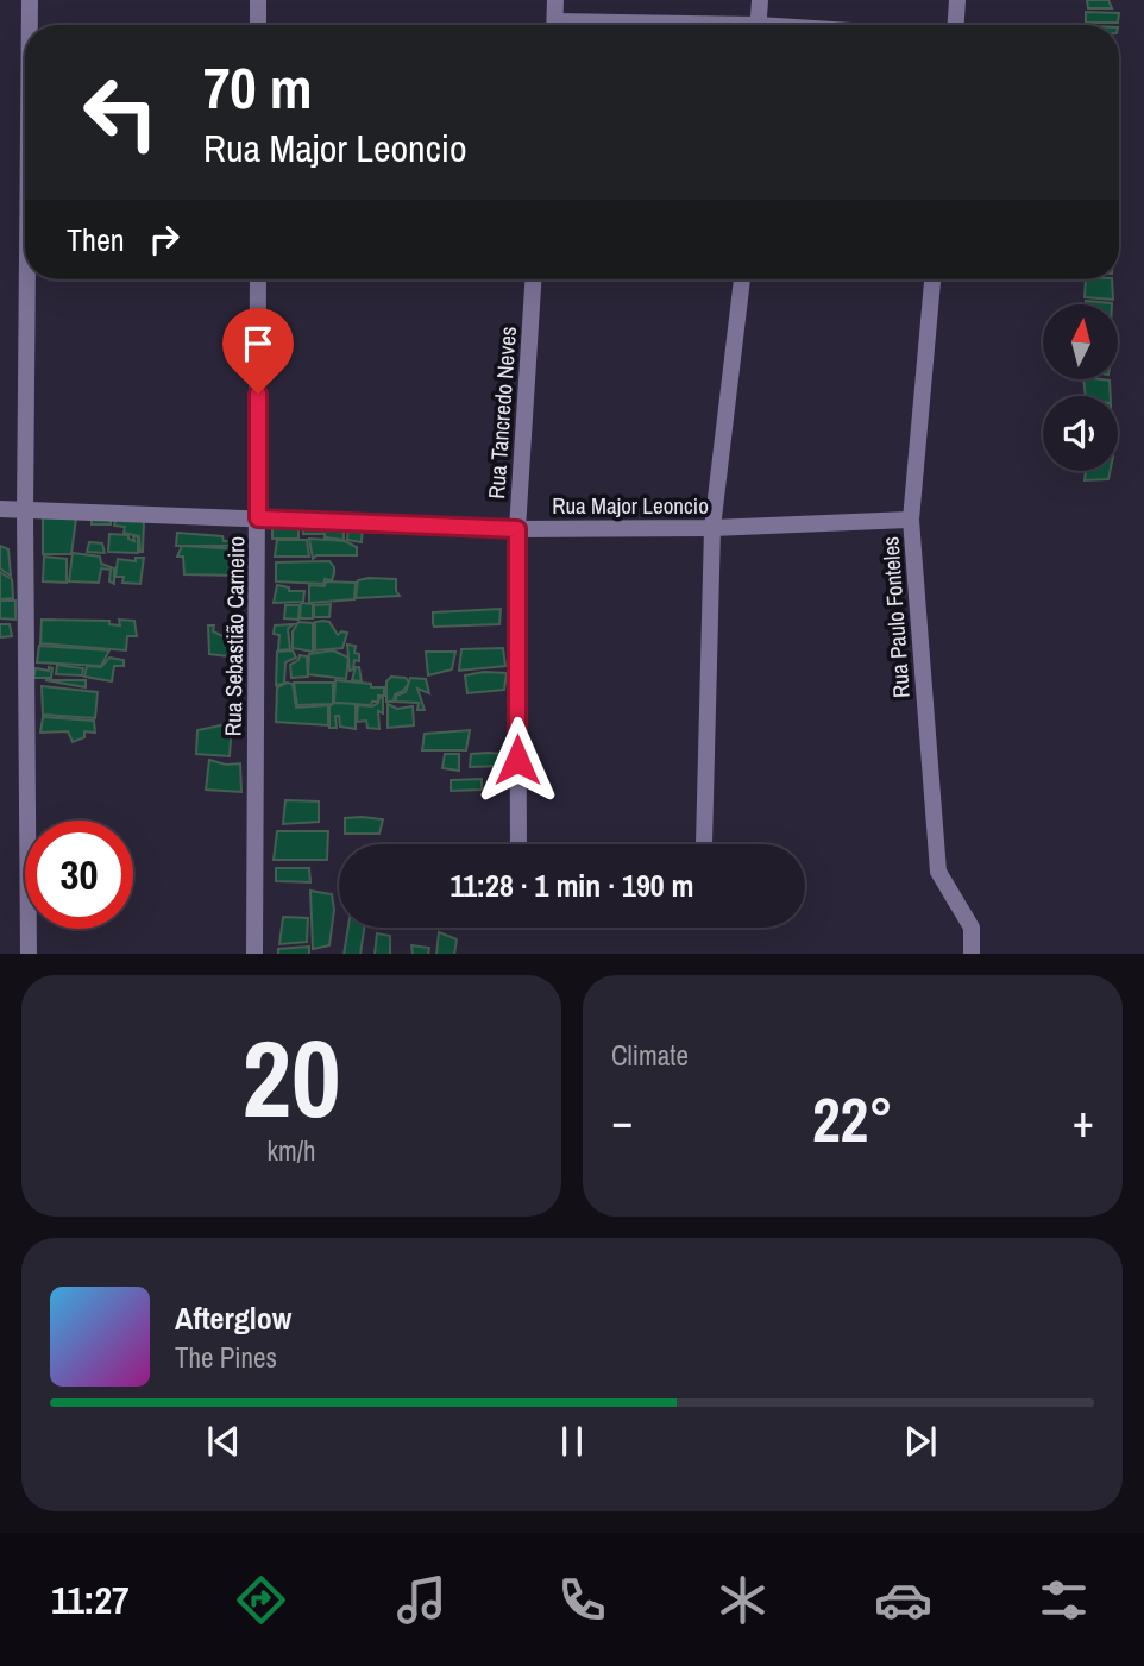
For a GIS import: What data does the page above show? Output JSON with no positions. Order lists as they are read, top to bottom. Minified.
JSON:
{"streets":{"street":["Rua Tancredo Neves","Rua Major Leoncio","Rua Paulo Fonteles","Rua Sebastião Carneiro"]},"crossings":[["Rua Tancredo Neves","Rua Major Leoncio"],["Rua Major Leoncio","Rua Paulo Fonteles"],["Rua Major Leoncio","Rua Sebastião Carneiro"]],"north":"top","page":{"turn":["70 m","Rua Major Leoncio"],"then":"Then","limit":"30","trip":"11:28 · 1 min · 190 m","tile":[["20","km/h"],"Climate"],"heat":["−","22°","+"],"song":["Afterglow","The Pines"],"tabs":"11:27"}}
